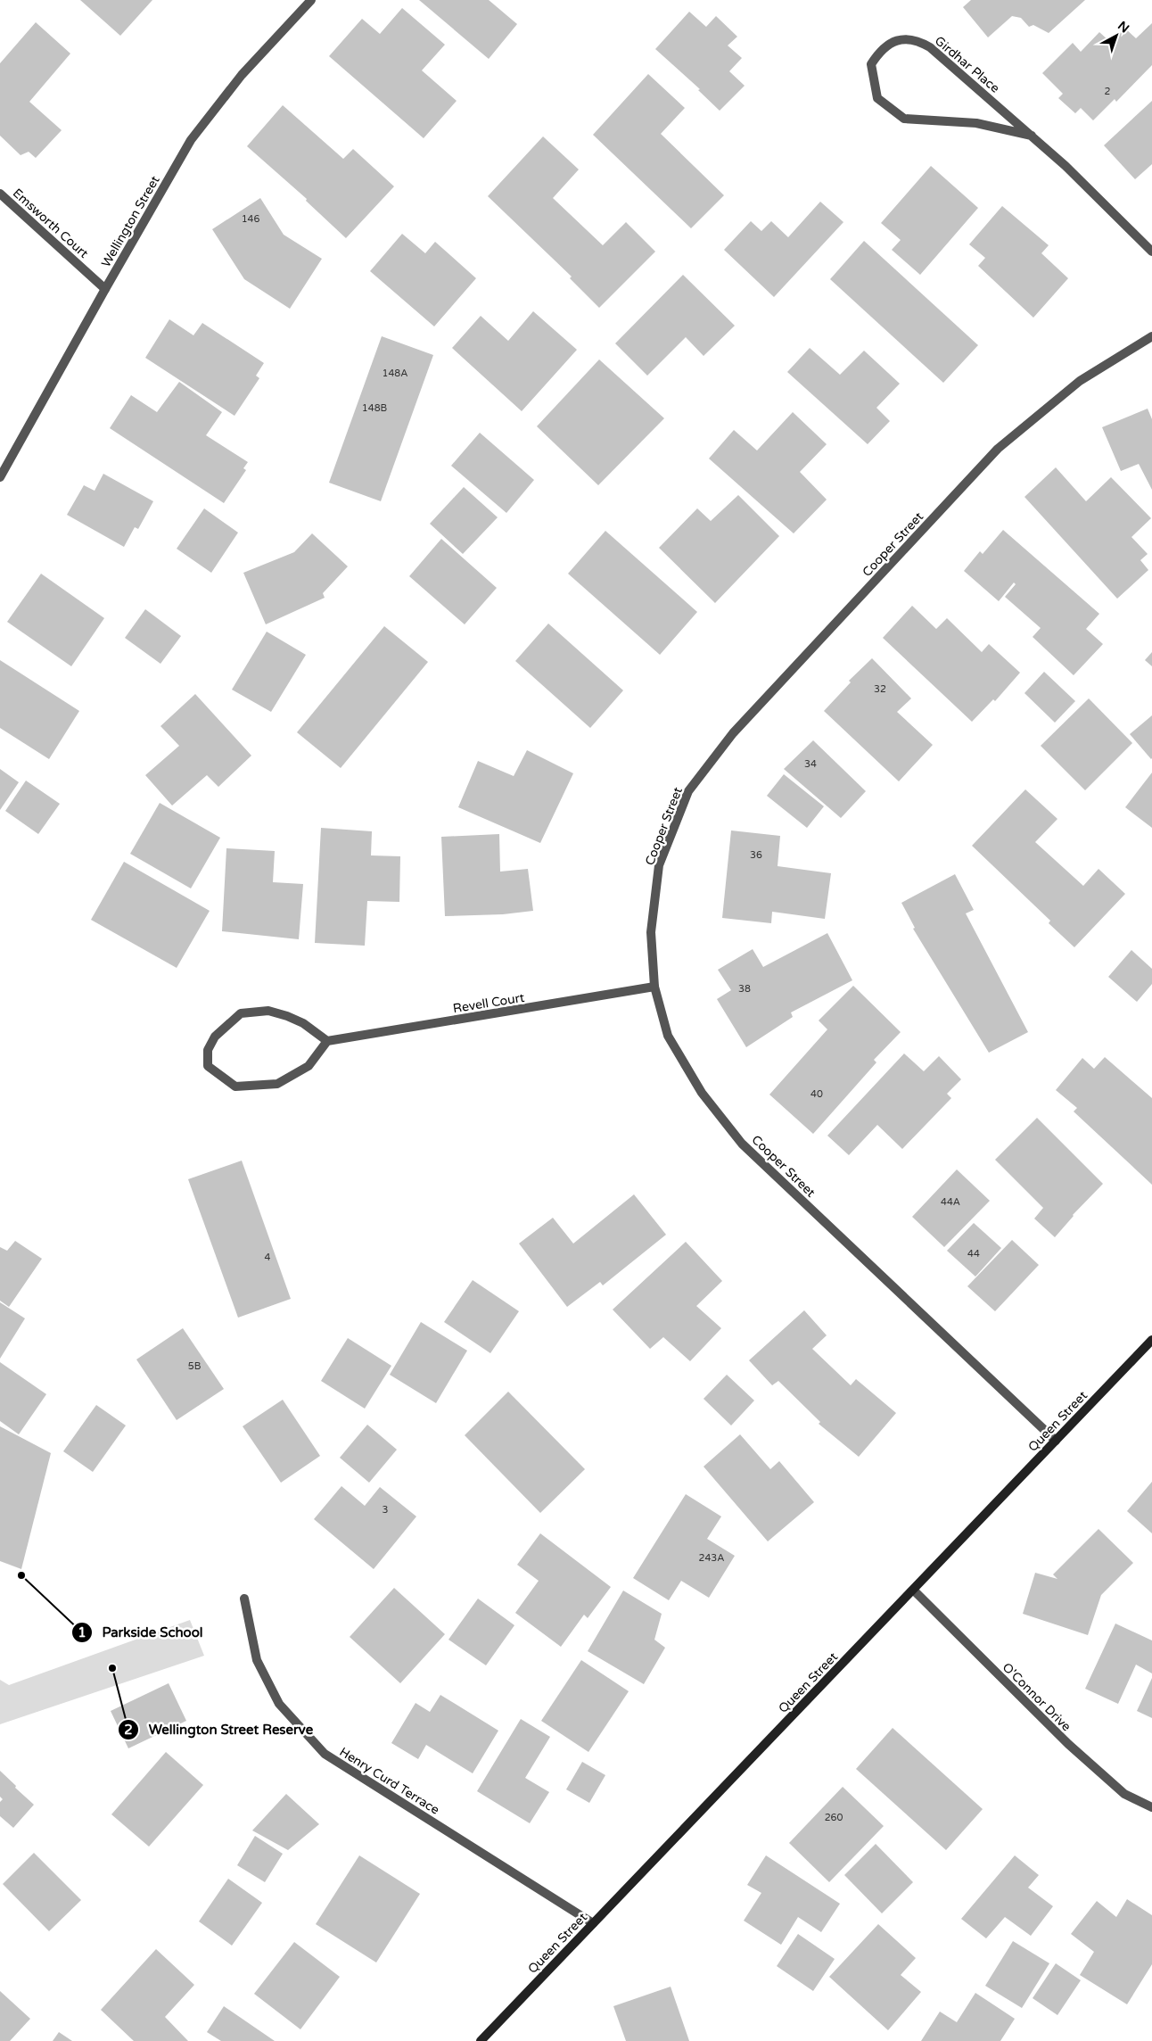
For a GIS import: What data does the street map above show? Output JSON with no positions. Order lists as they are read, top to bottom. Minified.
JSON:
{"streets":{"street":["Girdhar Place","Wellington Street","Emsworth Court","Cooper Street","Revell Court","Queen Street","O'Connor Drive","Henry Curd Terrace"]},"crossings":[["Wellington Street","Emsworth Court"],["Cooper Street","Revell Court"],["Cooper Street","Queen Street"],["Queen Street","O'Connor Drive"],["Queen Street","Henry Curd Terrace"]],"places":["Parkside School","Wellington Street Reserve"],"house_numbers":["2","146","148A","148B","32","34","36","38","40","44A","44","4","5B","3","243A","260"],"north":"top right"}
